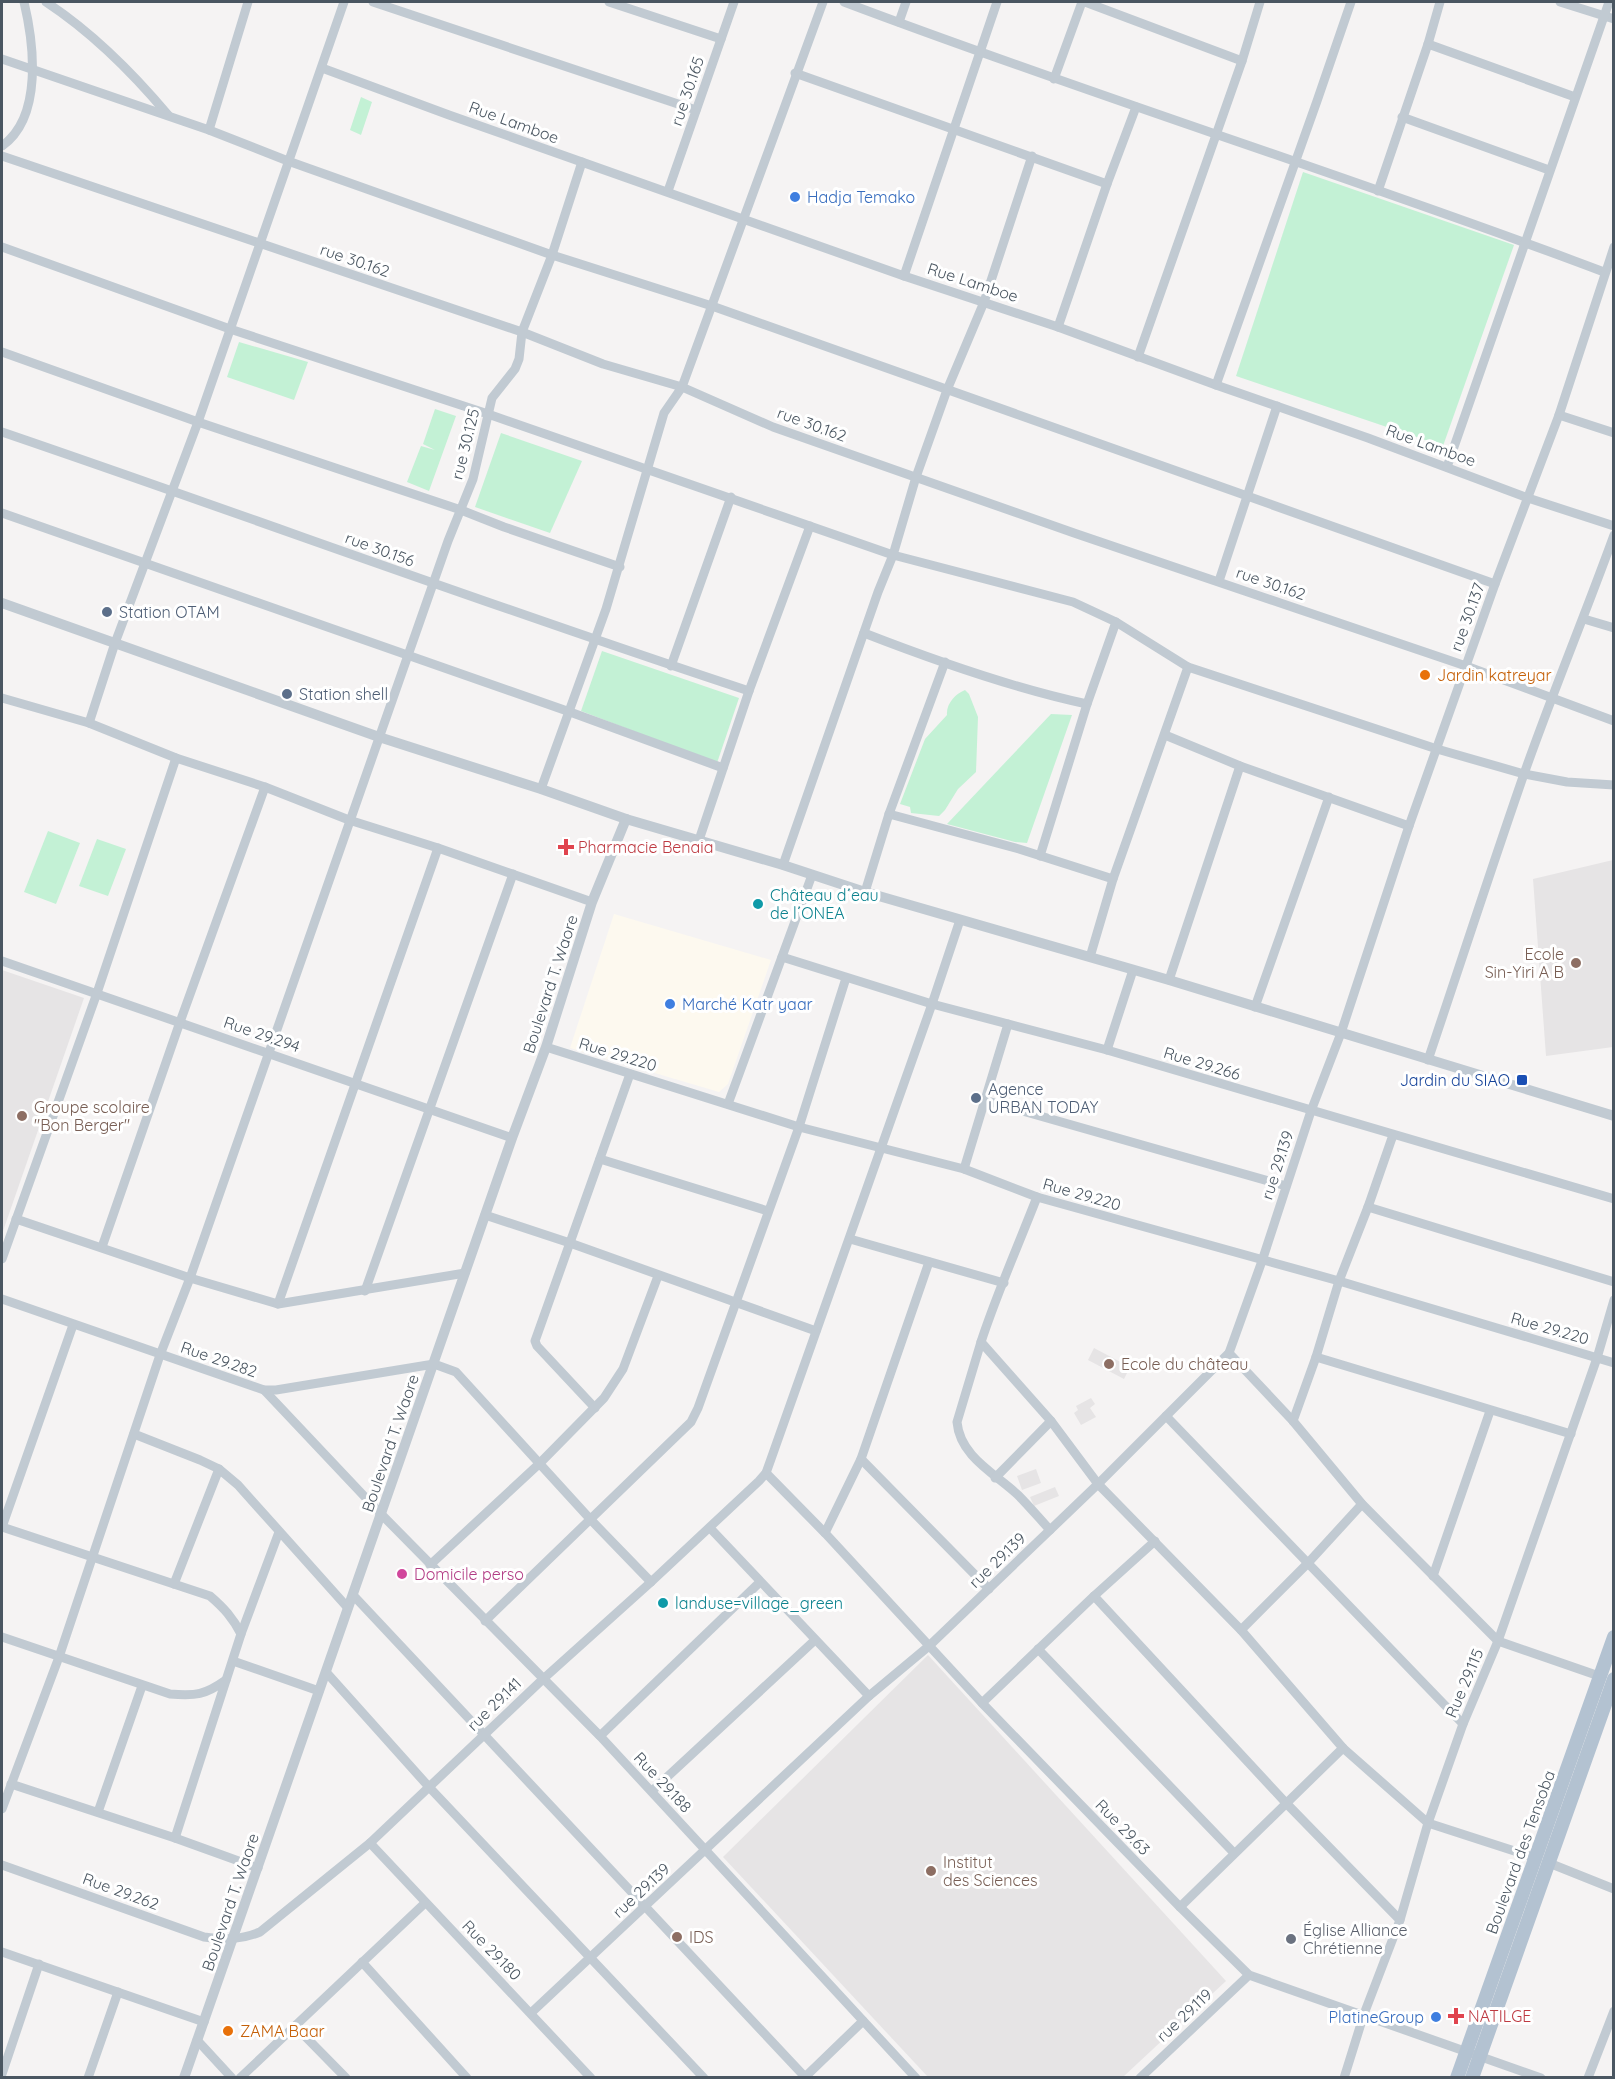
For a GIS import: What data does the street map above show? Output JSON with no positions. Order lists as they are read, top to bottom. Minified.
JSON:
{"streets":{"main road":["Boulevard des Tensoba"],"street":["rue 30.165","Rue Lamboe","rue 30.162","rue 30.125","rue 30.156","rue 30.137","Boulevard T. Waore","Rue 29.294","Rue 29.220","Rue 29.266","rue 29.139","Rue 29.282","Rue 29.115","rue 29.141","Rue 29.188","Rue 29.63","Rue 29.262","Rue 29.180","rue 29.119"]},"crossings":[["rue 30.165","Rue Lamboe"],["Rue Lamboe","rue 30.125"],["Rue Lamboe","rue 30.137"],["rue 30.162","rue 30.125"],["rue 30.162","rue 30.137"],["rue 30.125","rue 30.156"],["rue 30.125","Rue 29.294"],["rue 30.125","Rue 29.282"],["rue 30.137","rue 29.139"],["Boulevard T. Waore","Rue 29.294"],["Boulevard T. Waore","Rue 29.220"],["Boulevard T. Waore","Rue 29.282"],["Boulevard T. Waore","rue 29.141"],["Boulevard T. Waore","Rue 29.188"],["Boulevard T. Waore","Rue 29.262"],["Rue 29.220","rue 29.139"],["Rue 29.220","Rue 29.115"],["Rue 29.266","rue 29.139"],["rue 29.139","Rue 29.188"],["rue 29.139","Rue 29.63"],["rue 29.139","Rue 29.180"],["Rue 29.282","Rue 29.188"],["Rue 29.115","Rue 29.63"],["rue 29.141","Rue 29.188"],["rue 29.141","Rue 29.63"],["rue 29.141","Rue 29.262"],["rue 29.141","Rue 29.180"],["Rue 29.63","Boulevard des Tensoba"],["Rue 29.63","rue 29.119"]],"places":{"other":["Hadja Temako","Station OTAM","Jardin katreyar","Station shell","Château d´eau de l´ONEA","Ecole Sin-Yiri A B","Marché Katr yaar","Agence URBAN TODAY","Groupe scolaire \"Bon Berger\"","Ecole du château","Domicile perso","landuse=village_green","Institut des Sciences","IDS","Église Alliance Chrétienne","PlatineGroup","ZAMA Baar"],"health":["Pharmacie Benaia","NATILGE"],"transit":["Jardin du SIAO"]}}
